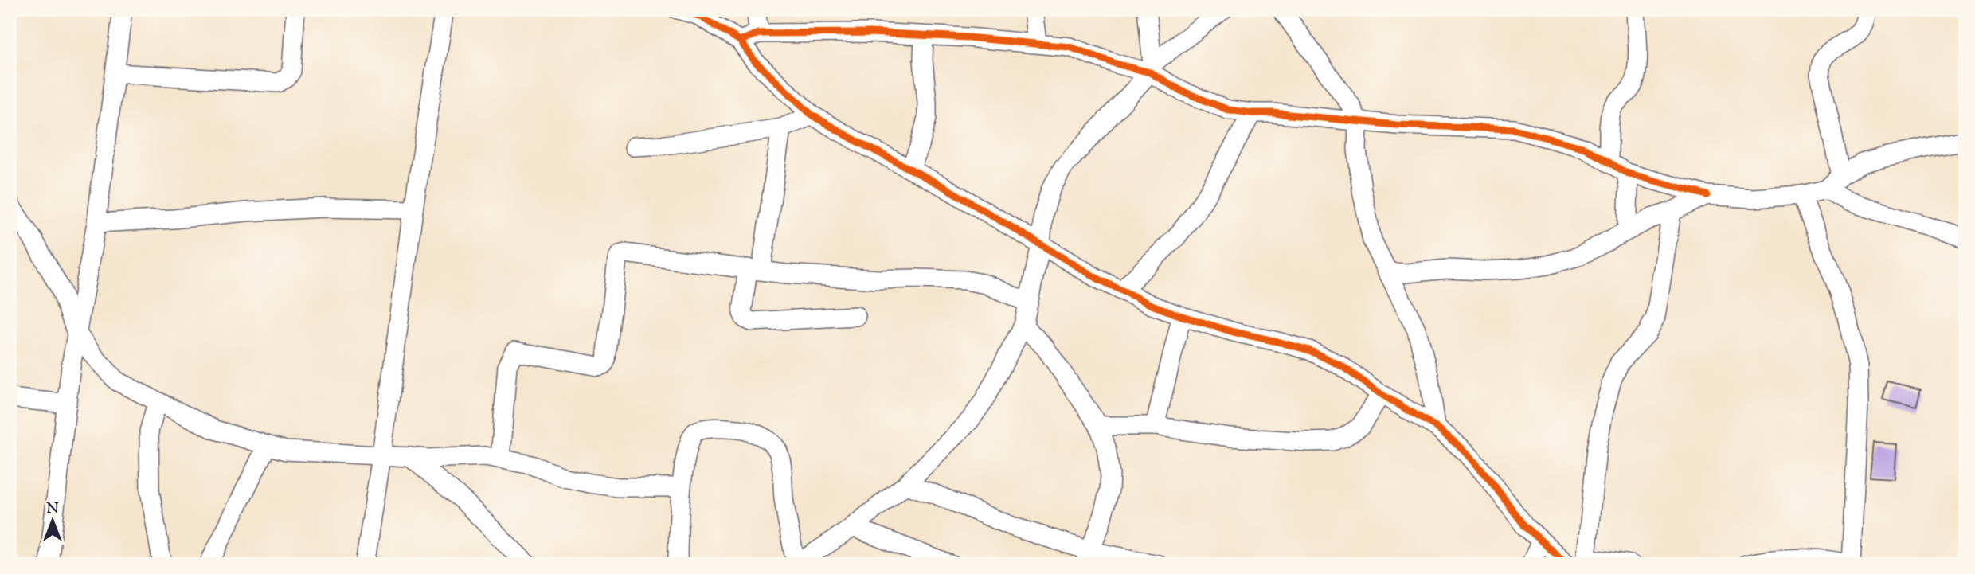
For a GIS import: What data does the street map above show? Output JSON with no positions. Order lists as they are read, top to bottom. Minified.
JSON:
{"north":"top"}
